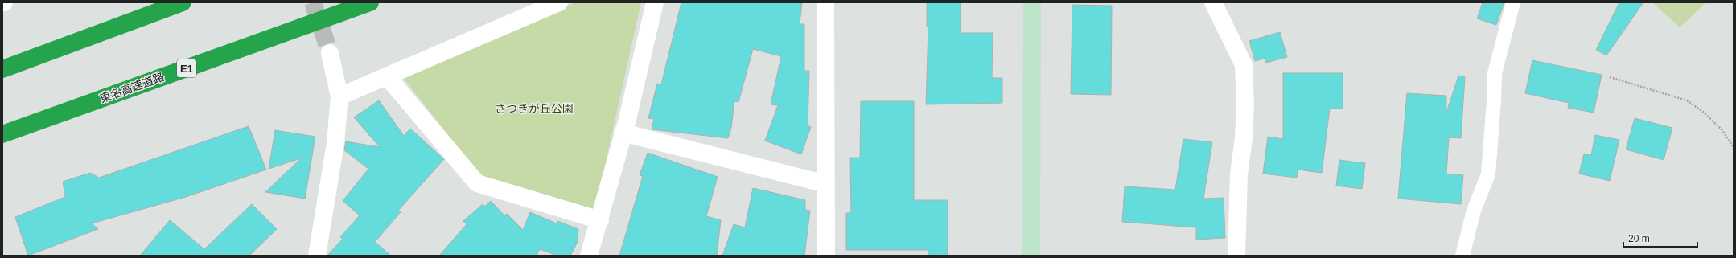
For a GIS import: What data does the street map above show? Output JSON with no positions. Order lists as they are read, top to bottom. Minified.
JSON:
{"streets":{"highway":["E1","東名高速道路"]},"parks":["さつきが丘公園"],"scale_bar":"20 m"}
